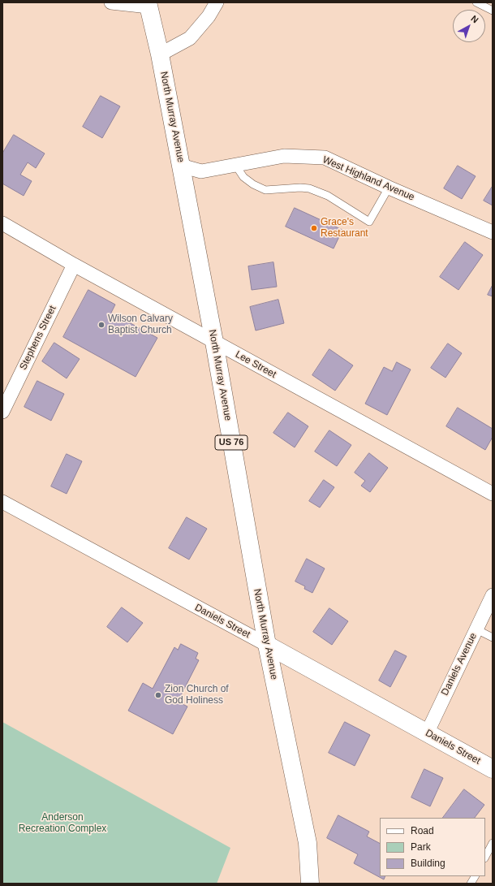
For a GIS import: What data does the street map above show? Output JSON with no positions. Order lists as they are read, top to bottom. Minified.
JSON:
{"streets":{"main road":["North Murray Avenue","US 76","Daniels Street"],"street":["West Highland Avenue","Stephens Street","Lee Street","Daniels Avenue"]},"crossings":[["North Murray Avenue","West Highland Avenue"],["North Murray Avenue","Lee Street"],["North Murray Avenue","Daniels Street"],["Stephens Street","Lee Street"],["Daniels Street","Daniels Avenue"]],"parks":["Anderson Recreation Complex"],"places":["Grace's Restaurant","Wilson Calvary Baptist Church","Zion Church of God Holiness"],"legend":["Road","Park","Building"],"north":"top right"}
